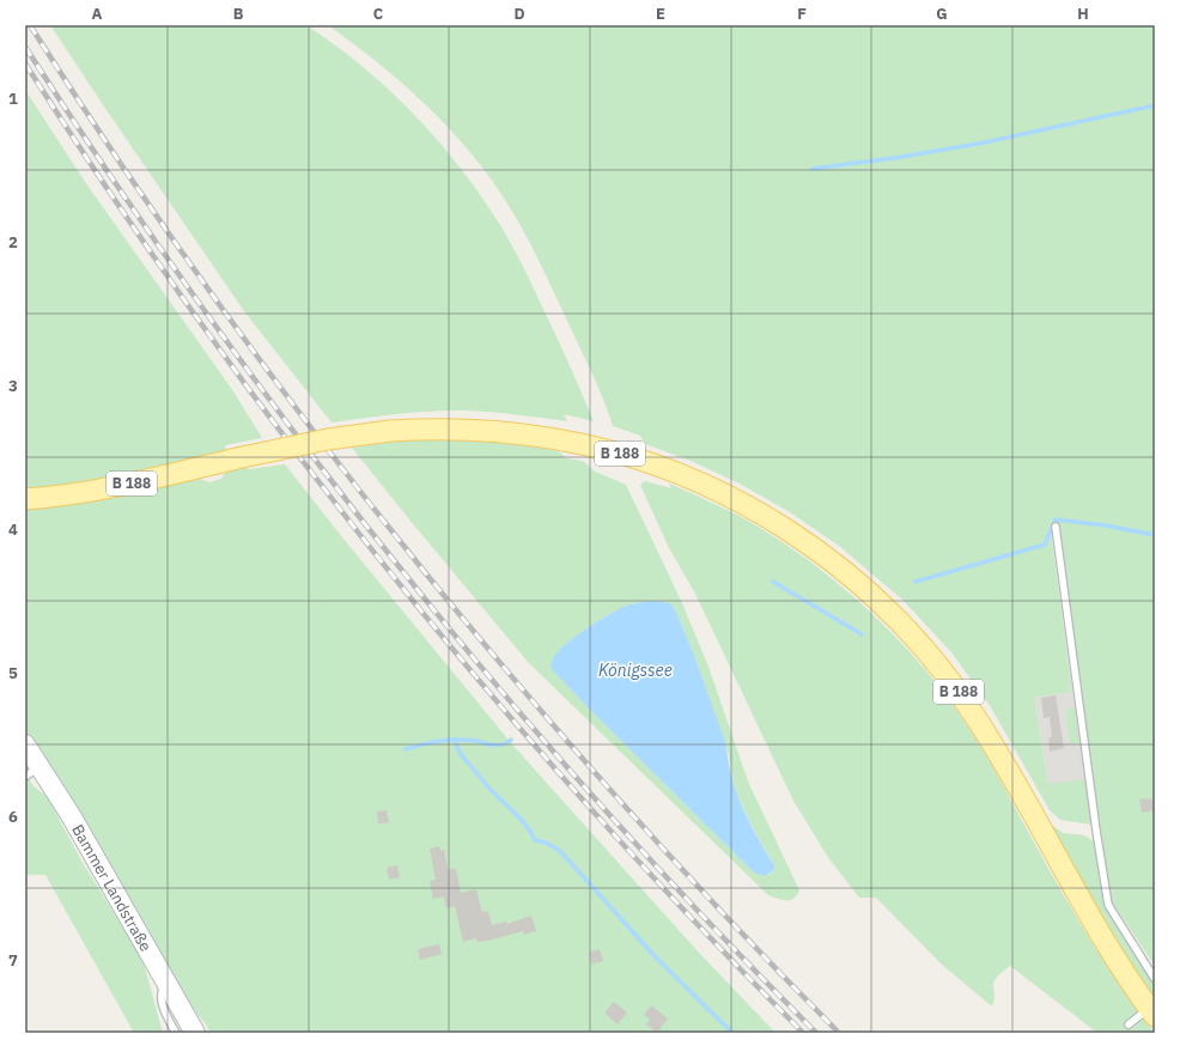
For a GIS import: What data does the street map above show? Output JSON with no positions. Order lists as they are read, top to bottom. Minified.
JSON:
{"streets":{"main road":["B 188","Bammer Landstraße"]},"water":["Königssee"],"grid":{"columns":["A","B","C","D","E","F","G","H"],"rows":["1","2","3","4","5","6","7"]}}
